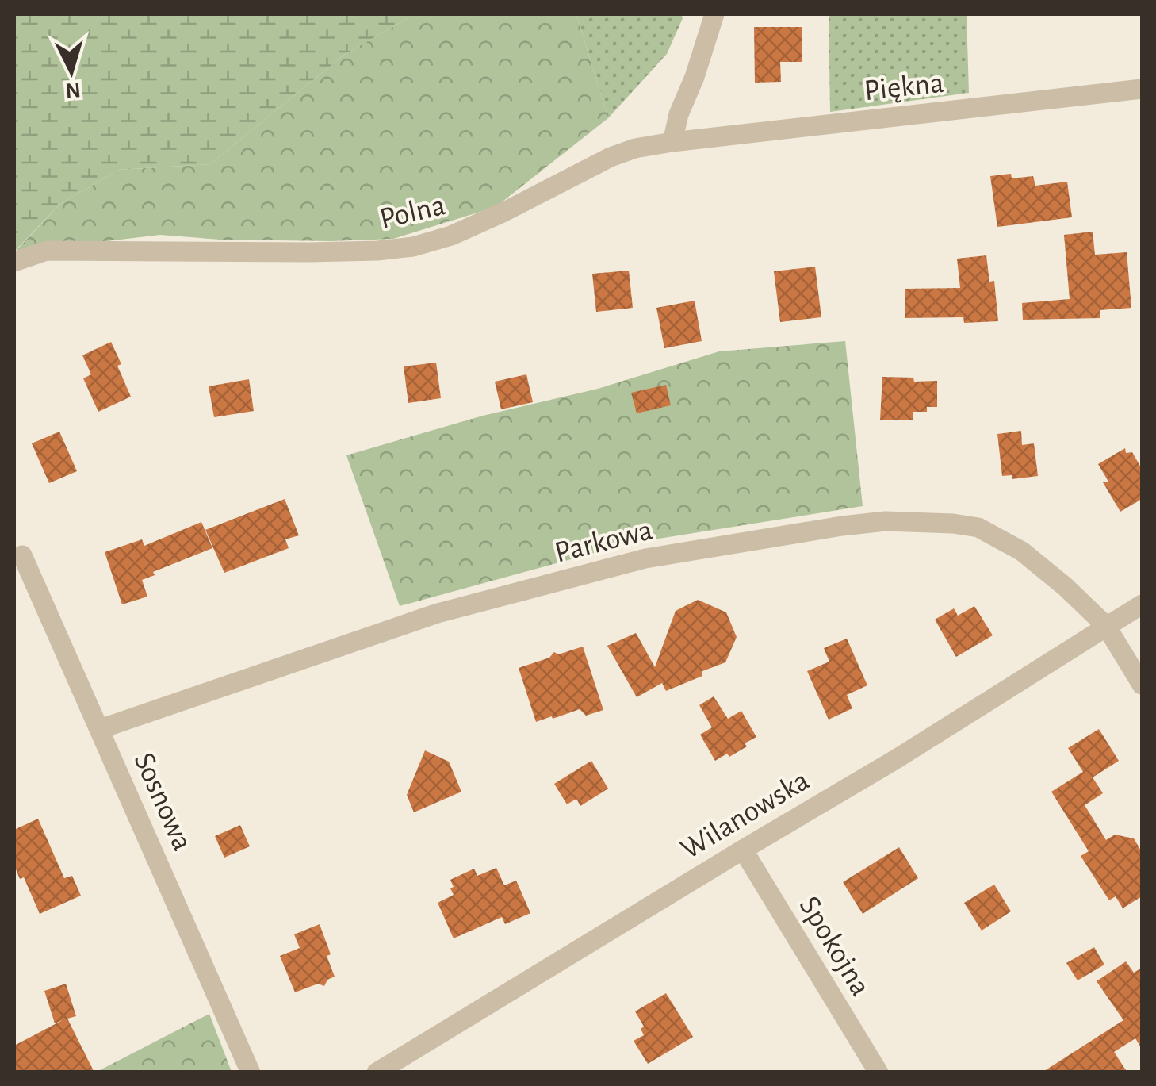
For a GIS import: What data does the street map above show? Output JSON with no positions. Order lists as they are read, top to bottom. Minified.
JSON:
{"streets":{"street":["Piękna","Polna","Parkowa","Sosnowa","Wilanowska","Spokojna"]},"crossings":[["Piękna","Polna"],["Parkowa","Sosnowa"],["Parkowa","Wilanowska"],["Wilanowska","Spokojna"]],"north":"bottom"}
